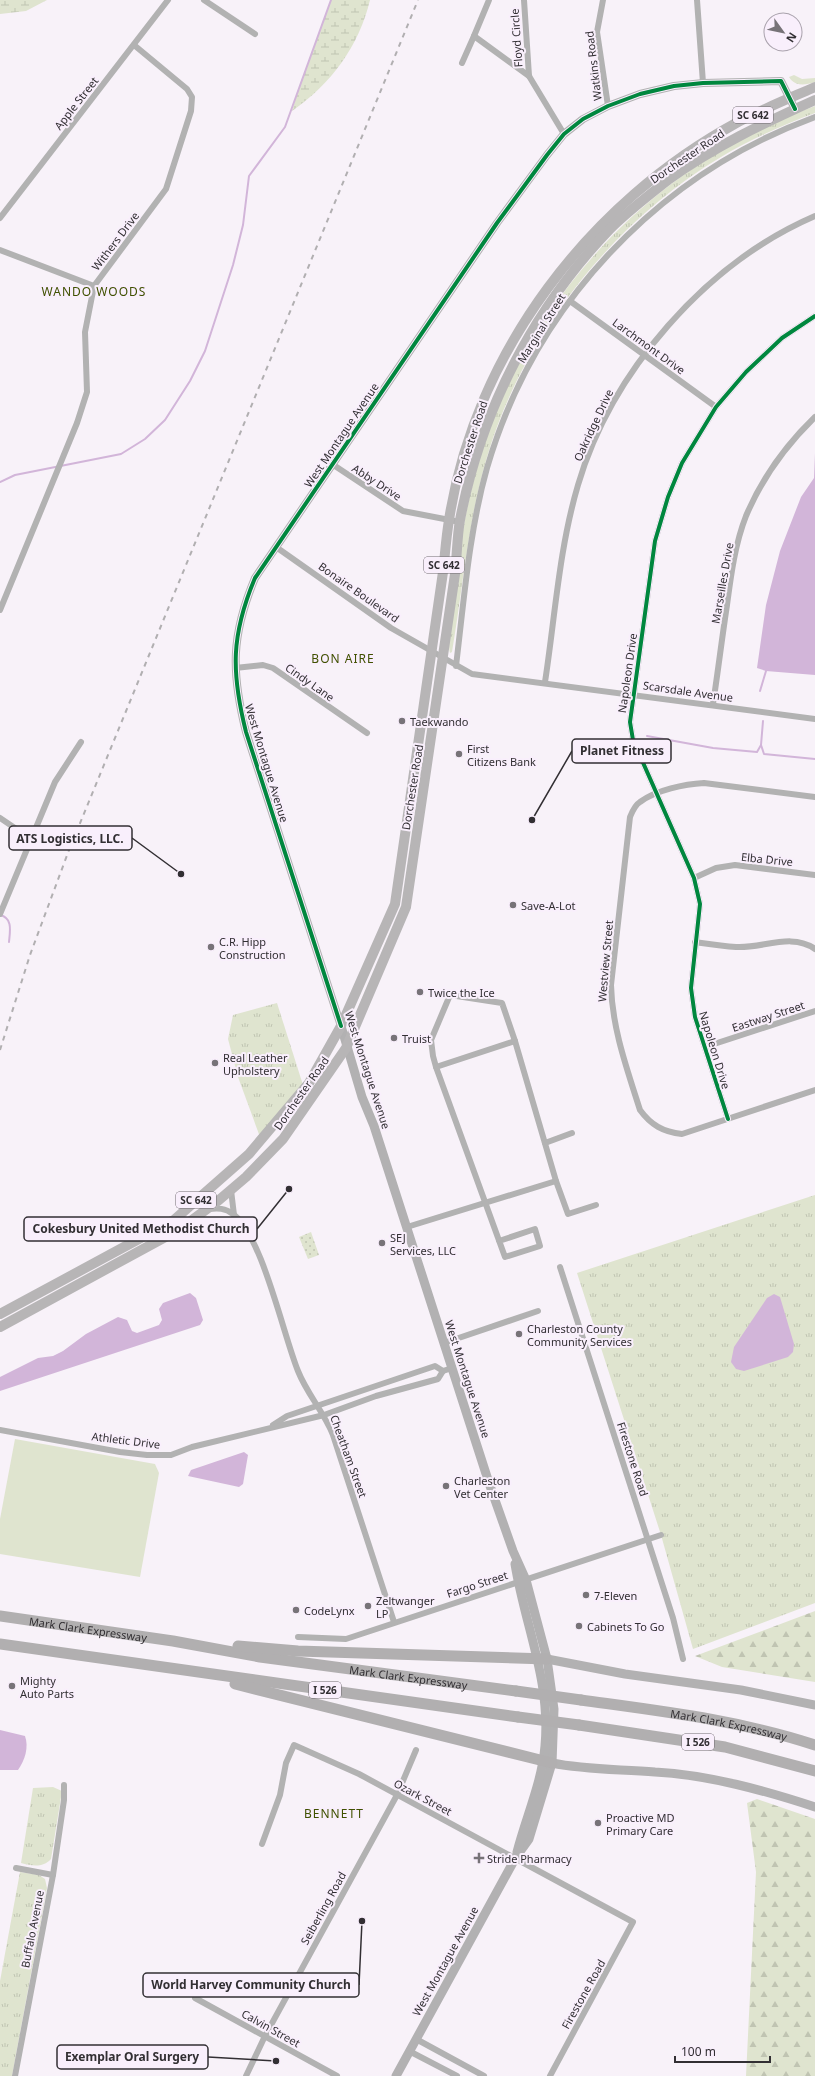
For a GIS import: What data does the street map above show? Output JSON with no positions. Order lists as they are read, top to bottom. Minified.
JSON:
{"streets":{"highway":["Mark Clark Expressway","I 526"],"main road":["SC 642","Dorchester Road","West Montague Avenue"],"street":["Floyd Circle","Watkins Road","Apple Street","Withers Drive","Marginal Street","Larchmont Drive","Oakridge Drive","Abby Drive","Marseilles Drive","Bonaire Boulevard","Napoleon Drive","Cindy Lane","Scarsdale Avenue","Elba Drive","Westview Street","Eastway Street","Athletic Drive","Cheatham Street","Firestone Road","Fargo Street","Ozark Street","Seiberling Road","Buffalo Avenue","Calvin Street"]},"crossings":[["Floyd Circle","West Montague Avenue"],["Watkins Road","West Montague Avenue"],["Apple Street","Withers Drive"],["Dorchester Road","West Montague Avenue"],["Dorchester Road","Abby Drive"],["Dorchester Road","Bonaire Boulevard"],["Dorchester Road","Scarsdale Avenue"],["Marginal Street","Larchmont Drive"],["Marginal Street","Scarsdale Avenue"],["Larchmont Drive","Oakridge Drive"],["Larchmont Drive","Napoleon Drive"],["Oakridge Drive","Scarsdale Avenue"],["West Montague Avenue","Abby Drive"],["West Montague Avenue","Bonaire Boulevard"],["West Montague Avenue","Cindy Lane"],["West Montague Avenue","Athletic Drive"],["West Montague Avenue","Fargo Street"],["West Montague Avenue","Ozark Street"],["Marseilles Drive","Scarsdale Avenue"],["Bonaire Boulevard","Scarsdale Avenue"],["Napoleon Drive","Scarsdale Avenue"],["Napoleon Drive","Elba Drive"],["Napoleon Drive","Westview Street"],["Napoleon Drive","Eastway Street"],["Athletic Drive","Cheatham Street"],["Cheatham Street","Fargo Street"],["Firestone Road","Fargo Street"],["Firestone Road","Ozark Street"],["Ozark Street","Seiberling Road"],["Seiberling Road","Calvin Street"]],"districts":["WANDO WOODS","BON AIRE","BENNETT"],"places":{"other":["Taekwando","First Citizens Bank","Planet Fitness","ATS Logistics, LLC.","Save-A-Lot","C.R. Hipp Construction","Twice the Ice","Truist","Real Leather Upholstery","Cokesbury United Methodist Church","SEJ Services, LLC","Charleston County Community Services","Charleston Vet Center","7-Eleven","Zeltwanger LP","CodeLynx","Cabinets To Go","Mighty Auto Parts","Proactive MD Primary Care","World Harvey Community Church","Exemplar Oral Surgery"],"health":["Stride Pharmacy"]},"scale_bar":"100 m","north":"bottom right"}
